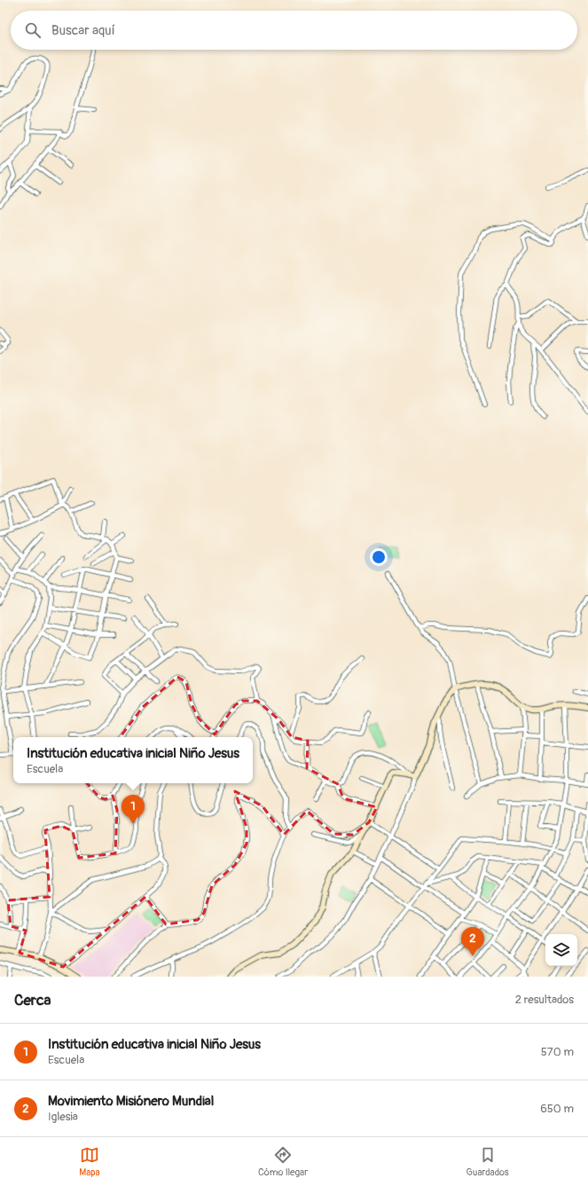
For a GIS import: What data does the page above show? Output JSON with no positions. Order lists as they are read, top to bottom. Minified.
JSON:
{"page":{"search":"Buscar aquí","popup":["Institución educativa inicial Niño Jesus","Escuela"],"pins":["1","2"],"heading":["Cerca","2 resultados"],"list":[{"mark":"1","name":"Institución educativa inicial Niño Jesus","note":"Escuela","value":"570 m"},{"mark":"2","name":"Movimiento Misiónero Mundial","note":"Iglesia","value":"650 m"}],"nav":["Mapa","Cómo llegar","Guardados"]}}
